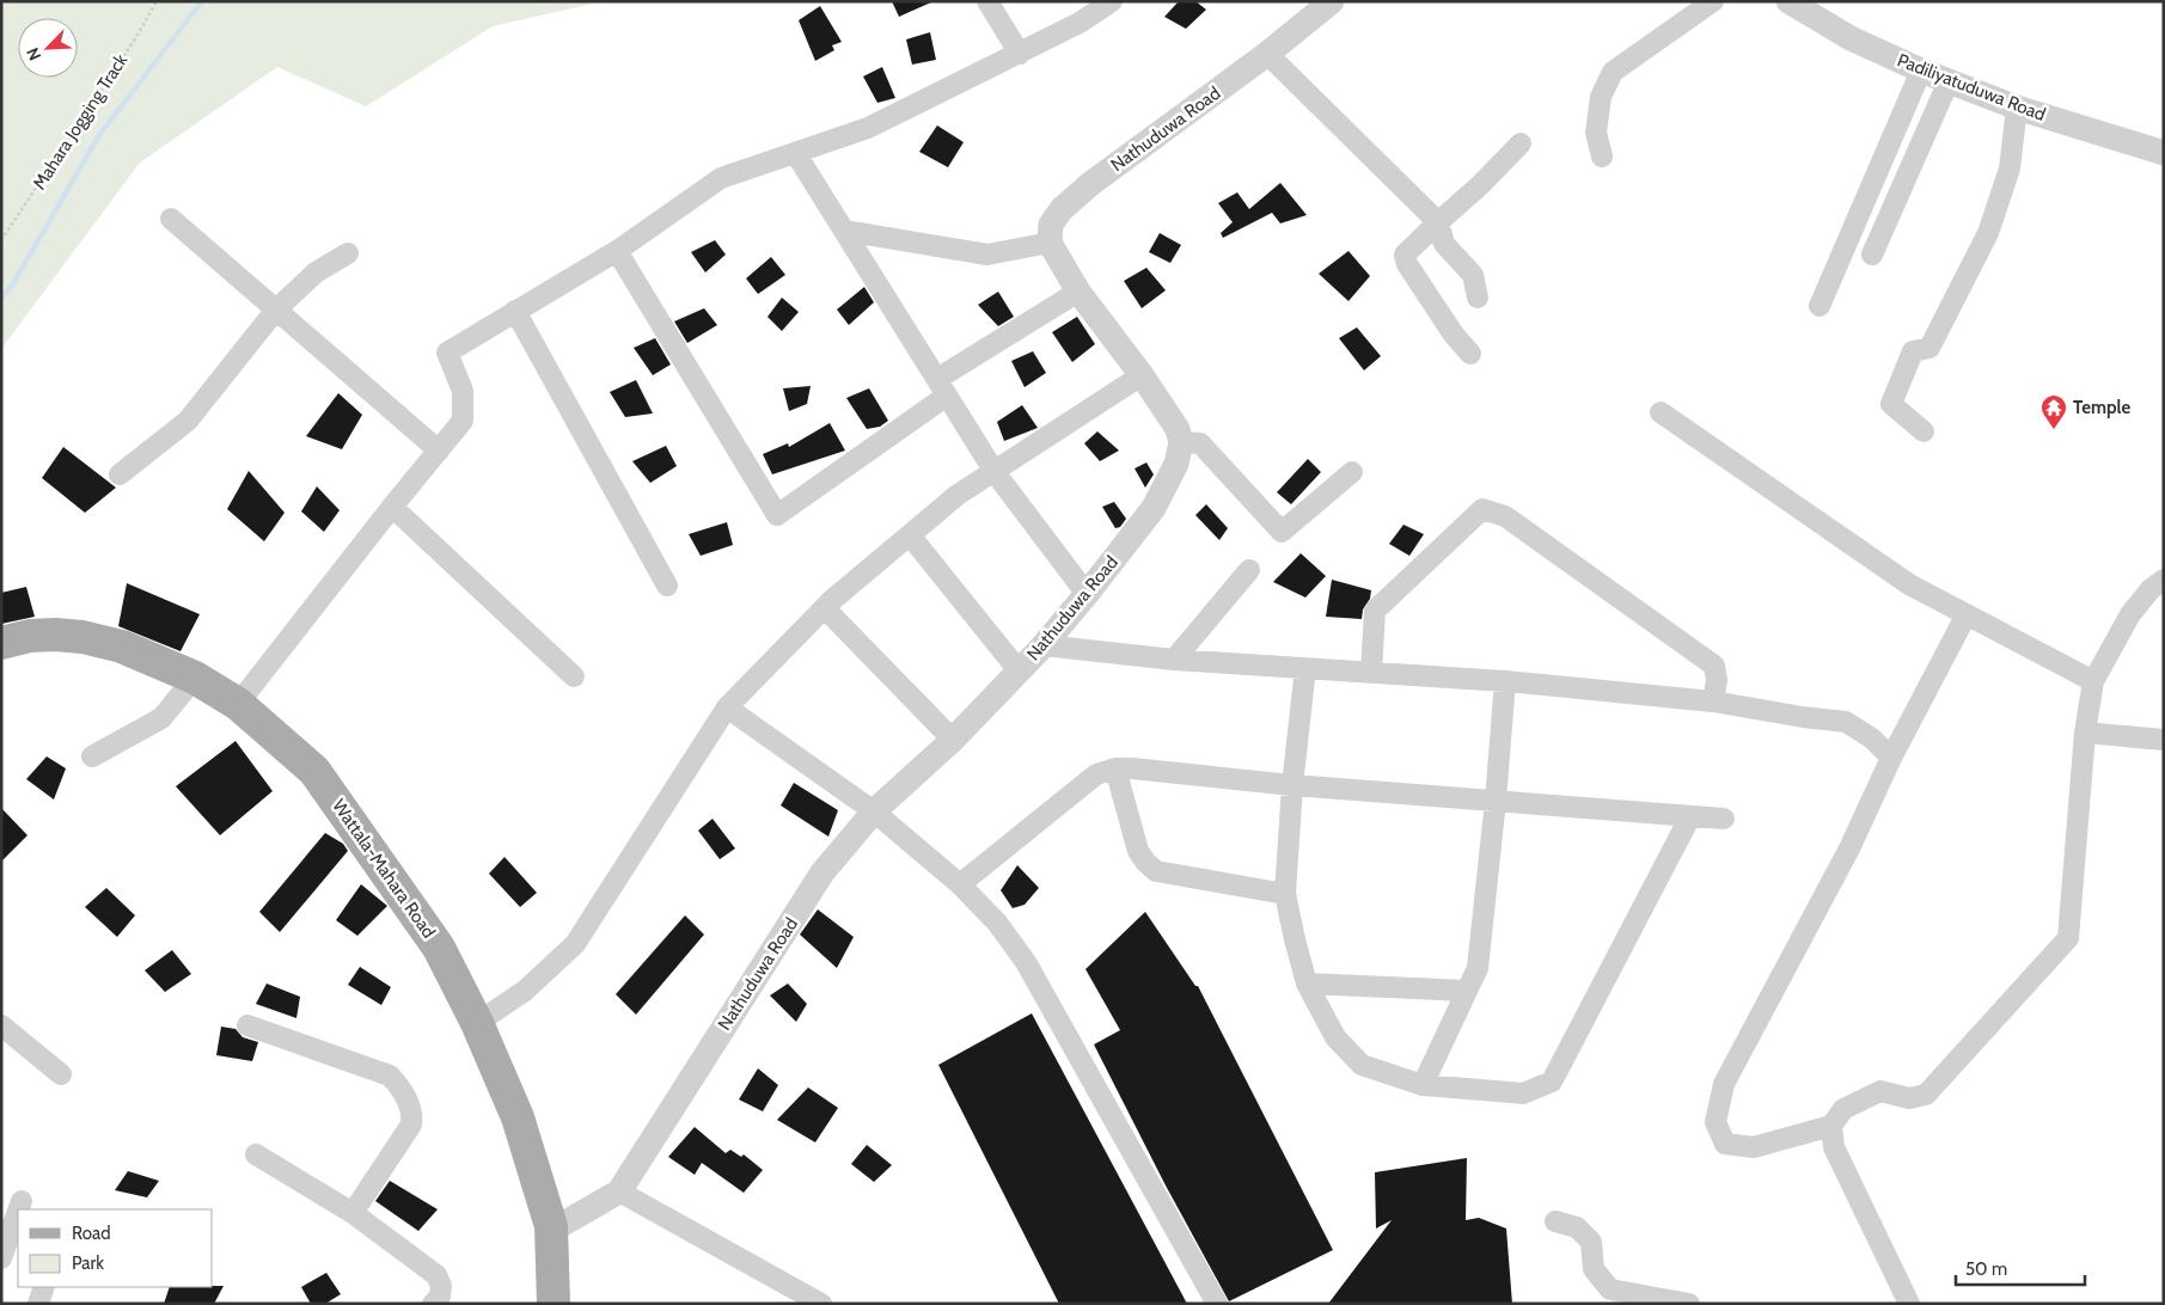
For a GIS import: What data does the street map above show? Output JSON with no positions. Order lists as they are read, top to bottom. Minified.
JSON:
{"streets":{"main road":["Wattala-Mahara Road"],"street":["Padiliyatuduwa Road","Nathuduwa Road"],"path":["Mahara Jogging Track"]},"crossings":[["Nathuduwa Road","Wattala-Mahara Road"]],"places":{"temple":["Temple"]},"legend":["Road","Park"],"scale_bar":"50 m","north":"bottom left"}
